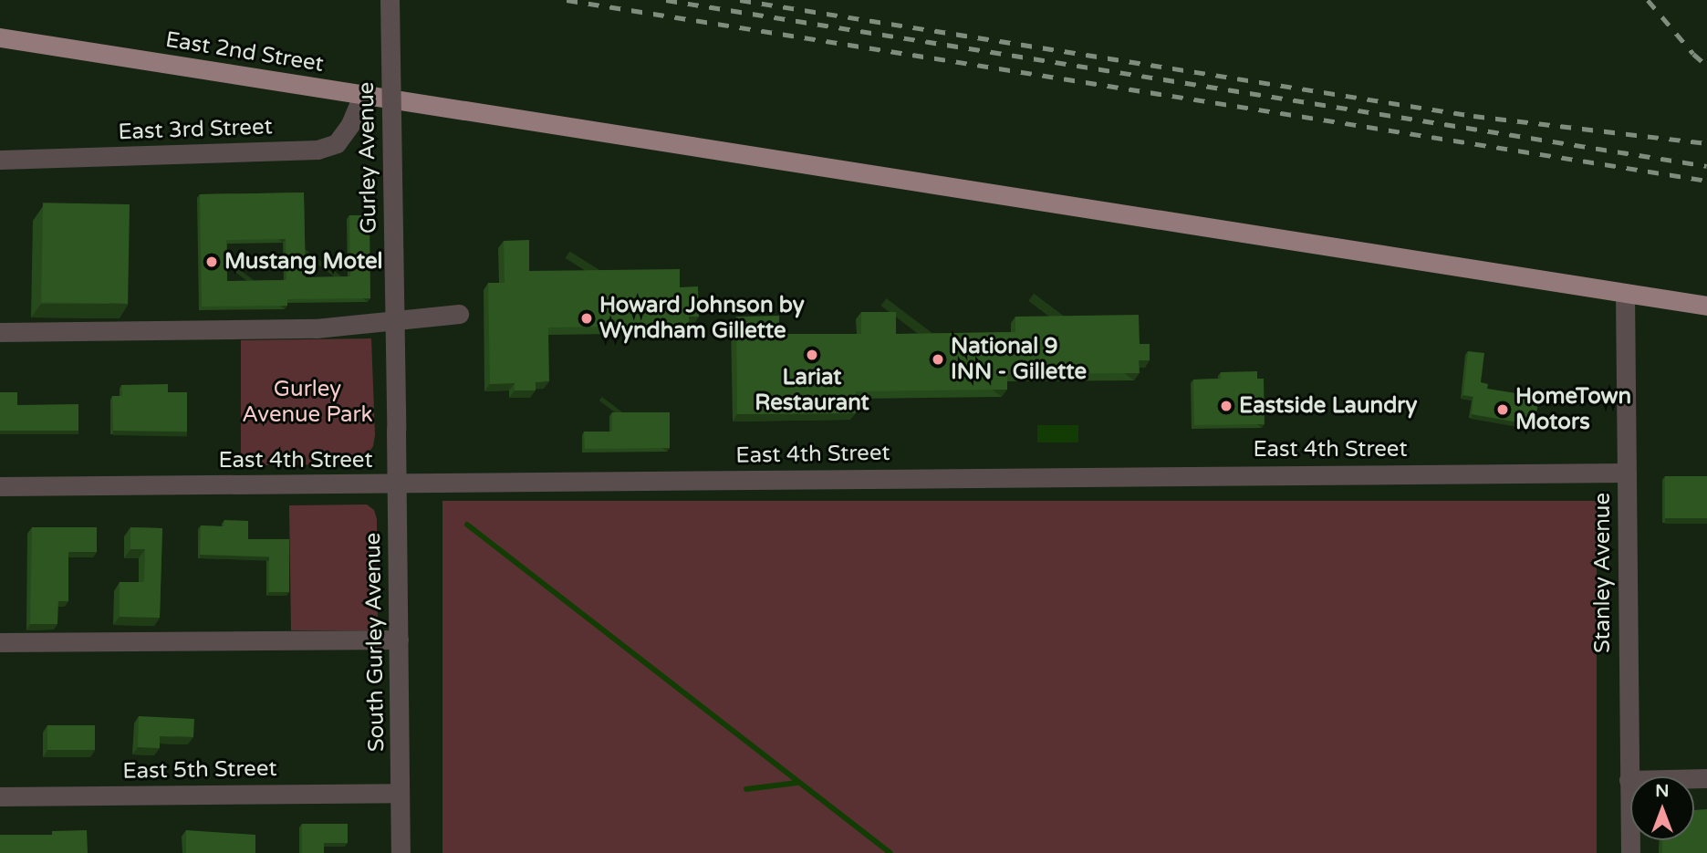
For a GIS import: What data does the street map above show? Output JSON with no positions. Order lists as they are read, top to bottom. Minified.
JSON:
{"streets":{"main road":["East 2nd Street"],"street":["East 3rd Street","Gurley Avenue","East 4th Street","Stanley Avenue","South Gurley Avenue","East 5th Street"]},"crossings":[["East 2nd Street","East 3rd Street"],["East 2nd Street","Stanley Avenue"],["Gurley Avenue","South Gurley Avenue"],["East 4th Street","Stanley Avenue"],["East 4th Street","South Gurley Avenue"],["South Gurley Avenue","East 5th Street"]],"parks":["Gurley Avenue Park"],"places":["Mustang Motel","Howard Johnson by Wyndham Gillette","Lariat Restaurant","National 9 INN - Gillette","Eastside Laundry","HomeTown Motors"],"north":"top"}
